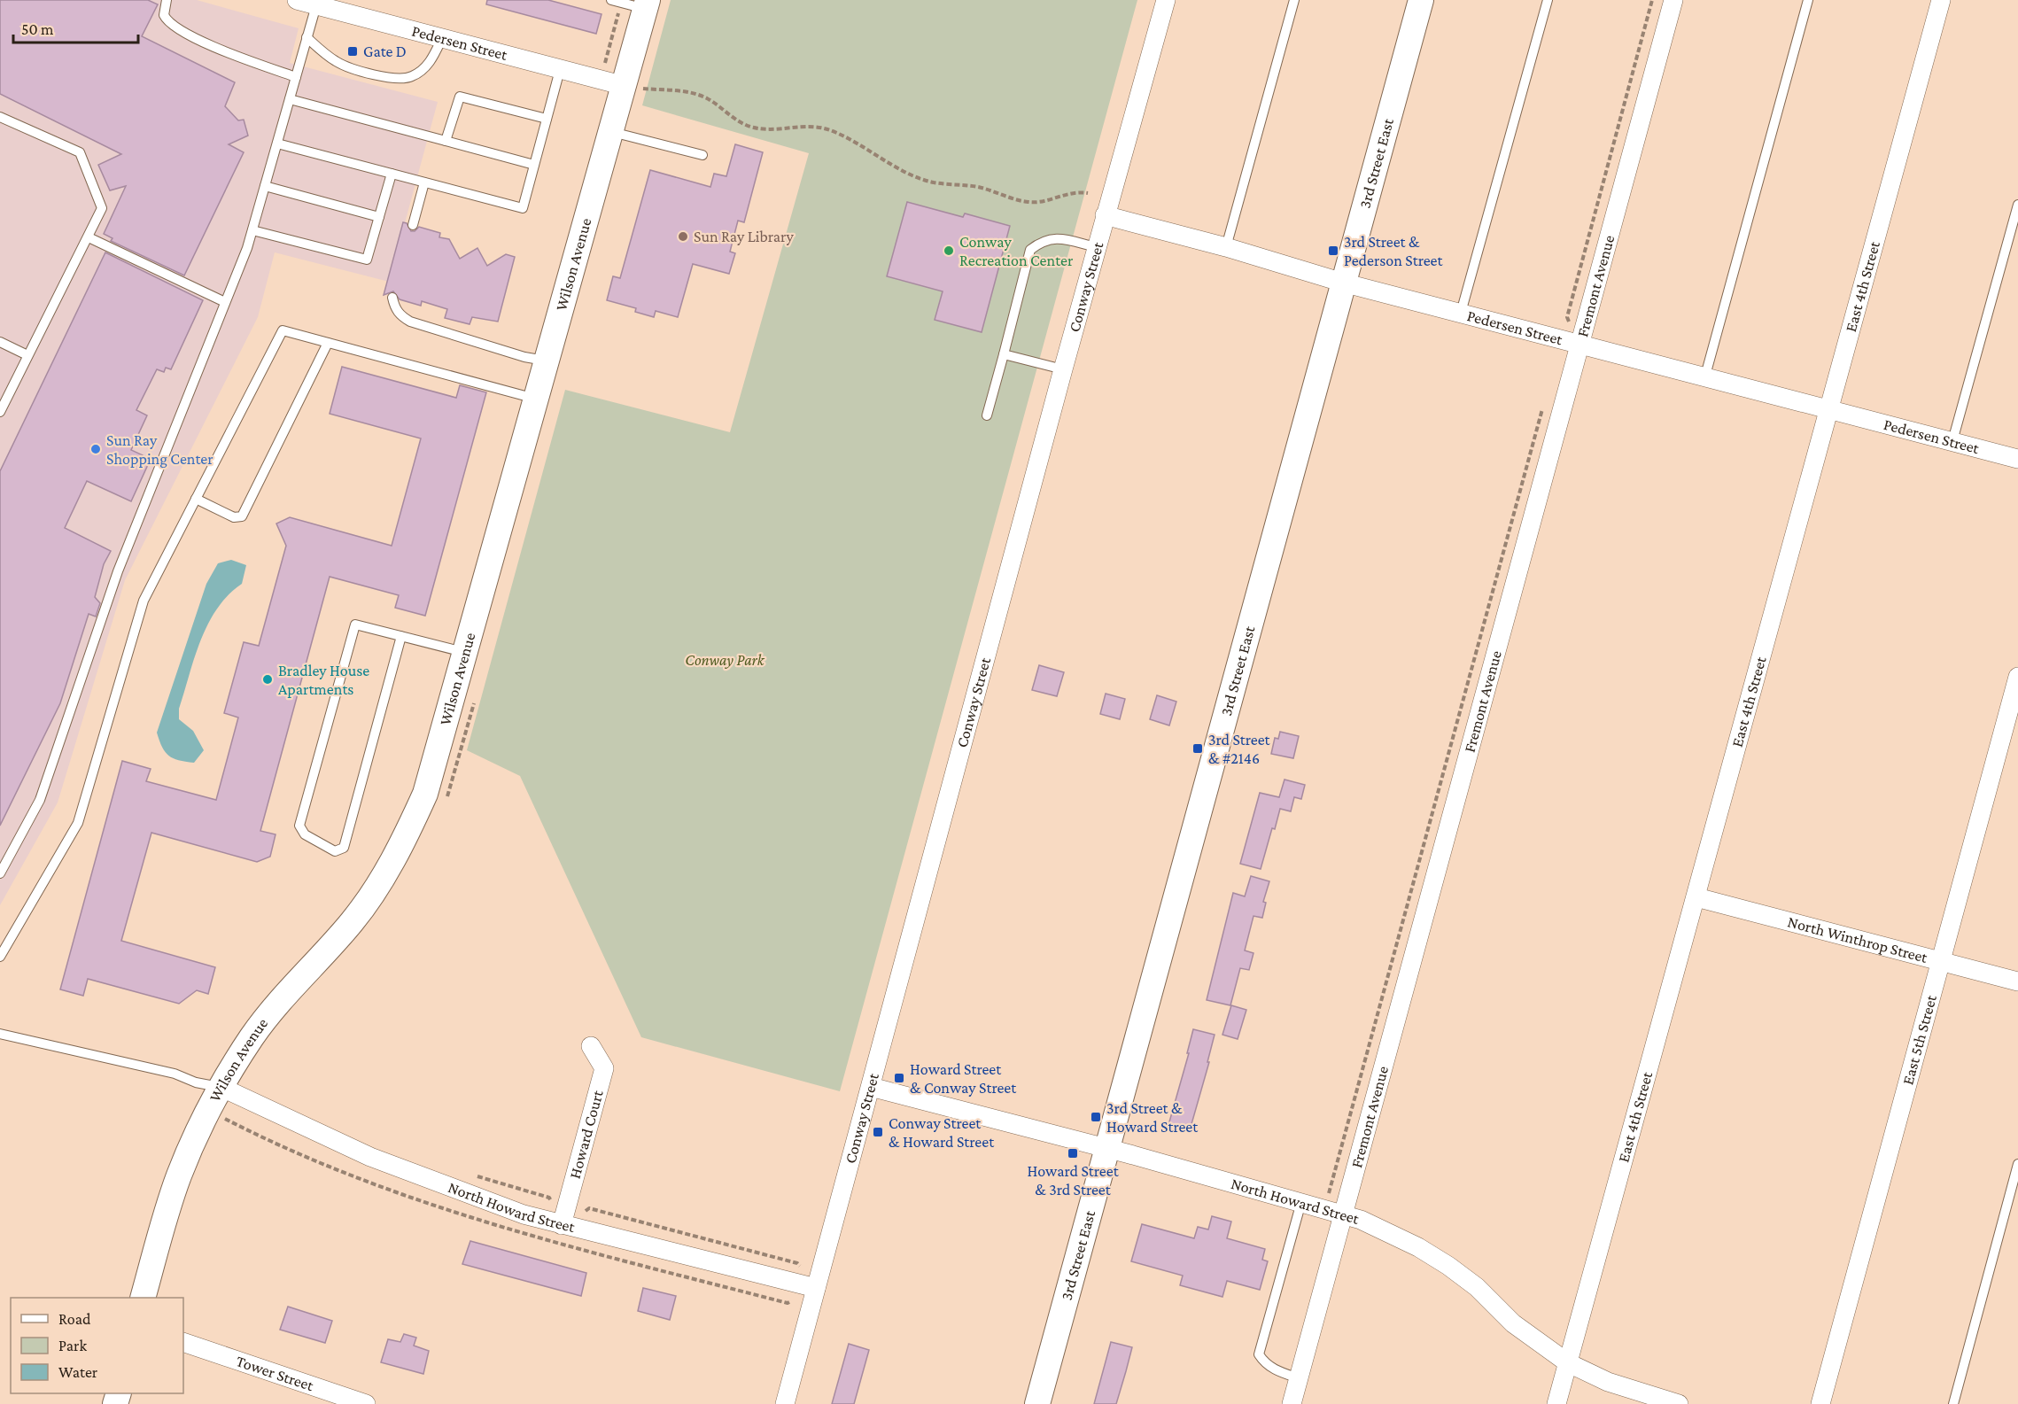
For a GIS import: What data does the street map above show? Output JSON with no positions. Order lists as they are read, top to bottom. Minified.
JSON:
{"streets":{"street":["Pedersen Street","3rd Street East","Wilson Avenue","Conway Street","Fremont Avenue","East 4th Street","North Winthrop Street","East 5th Street","Howard Court","North Howard Street","Tower Street"]},"crossings":[["Pedersen Street","3rd Street East"],["Pedersen Street","Wilson Avenue"],["Pedersen Street","Conway Street"],["Pedersen Street","Fremont Avenue"],["Pedersen Street","East 4th Street"],["3rd Street East","North Howard Street"],["Wilson Avenue","North Howard Street"],["Conway Street","North Howard Street"],["Fremont Avenue","North Howard Street"],["East 4th Street","North Winthrop Street"],["East 4th Street","North Howard Street"],["North Winthrop Street","East 5th Street"],["Howard Court","North Howard Street"]],"parks":["Conway Park"],"places":{"transit":["Gate D","3rd Street & Pederson Street","3rd Street & #2146","Howard Street & Conway Street","3rd Street & Howard Street","Conway Street & Howard Street","Howard Street & 3rd Street"],"other":["Sun Ray Library","Conway Recreation Center","Sun Ray Shopping Center","Bradley House Apartments"]},"legend":["Road","Park","Water"],"scale_bar":"50 m"}
